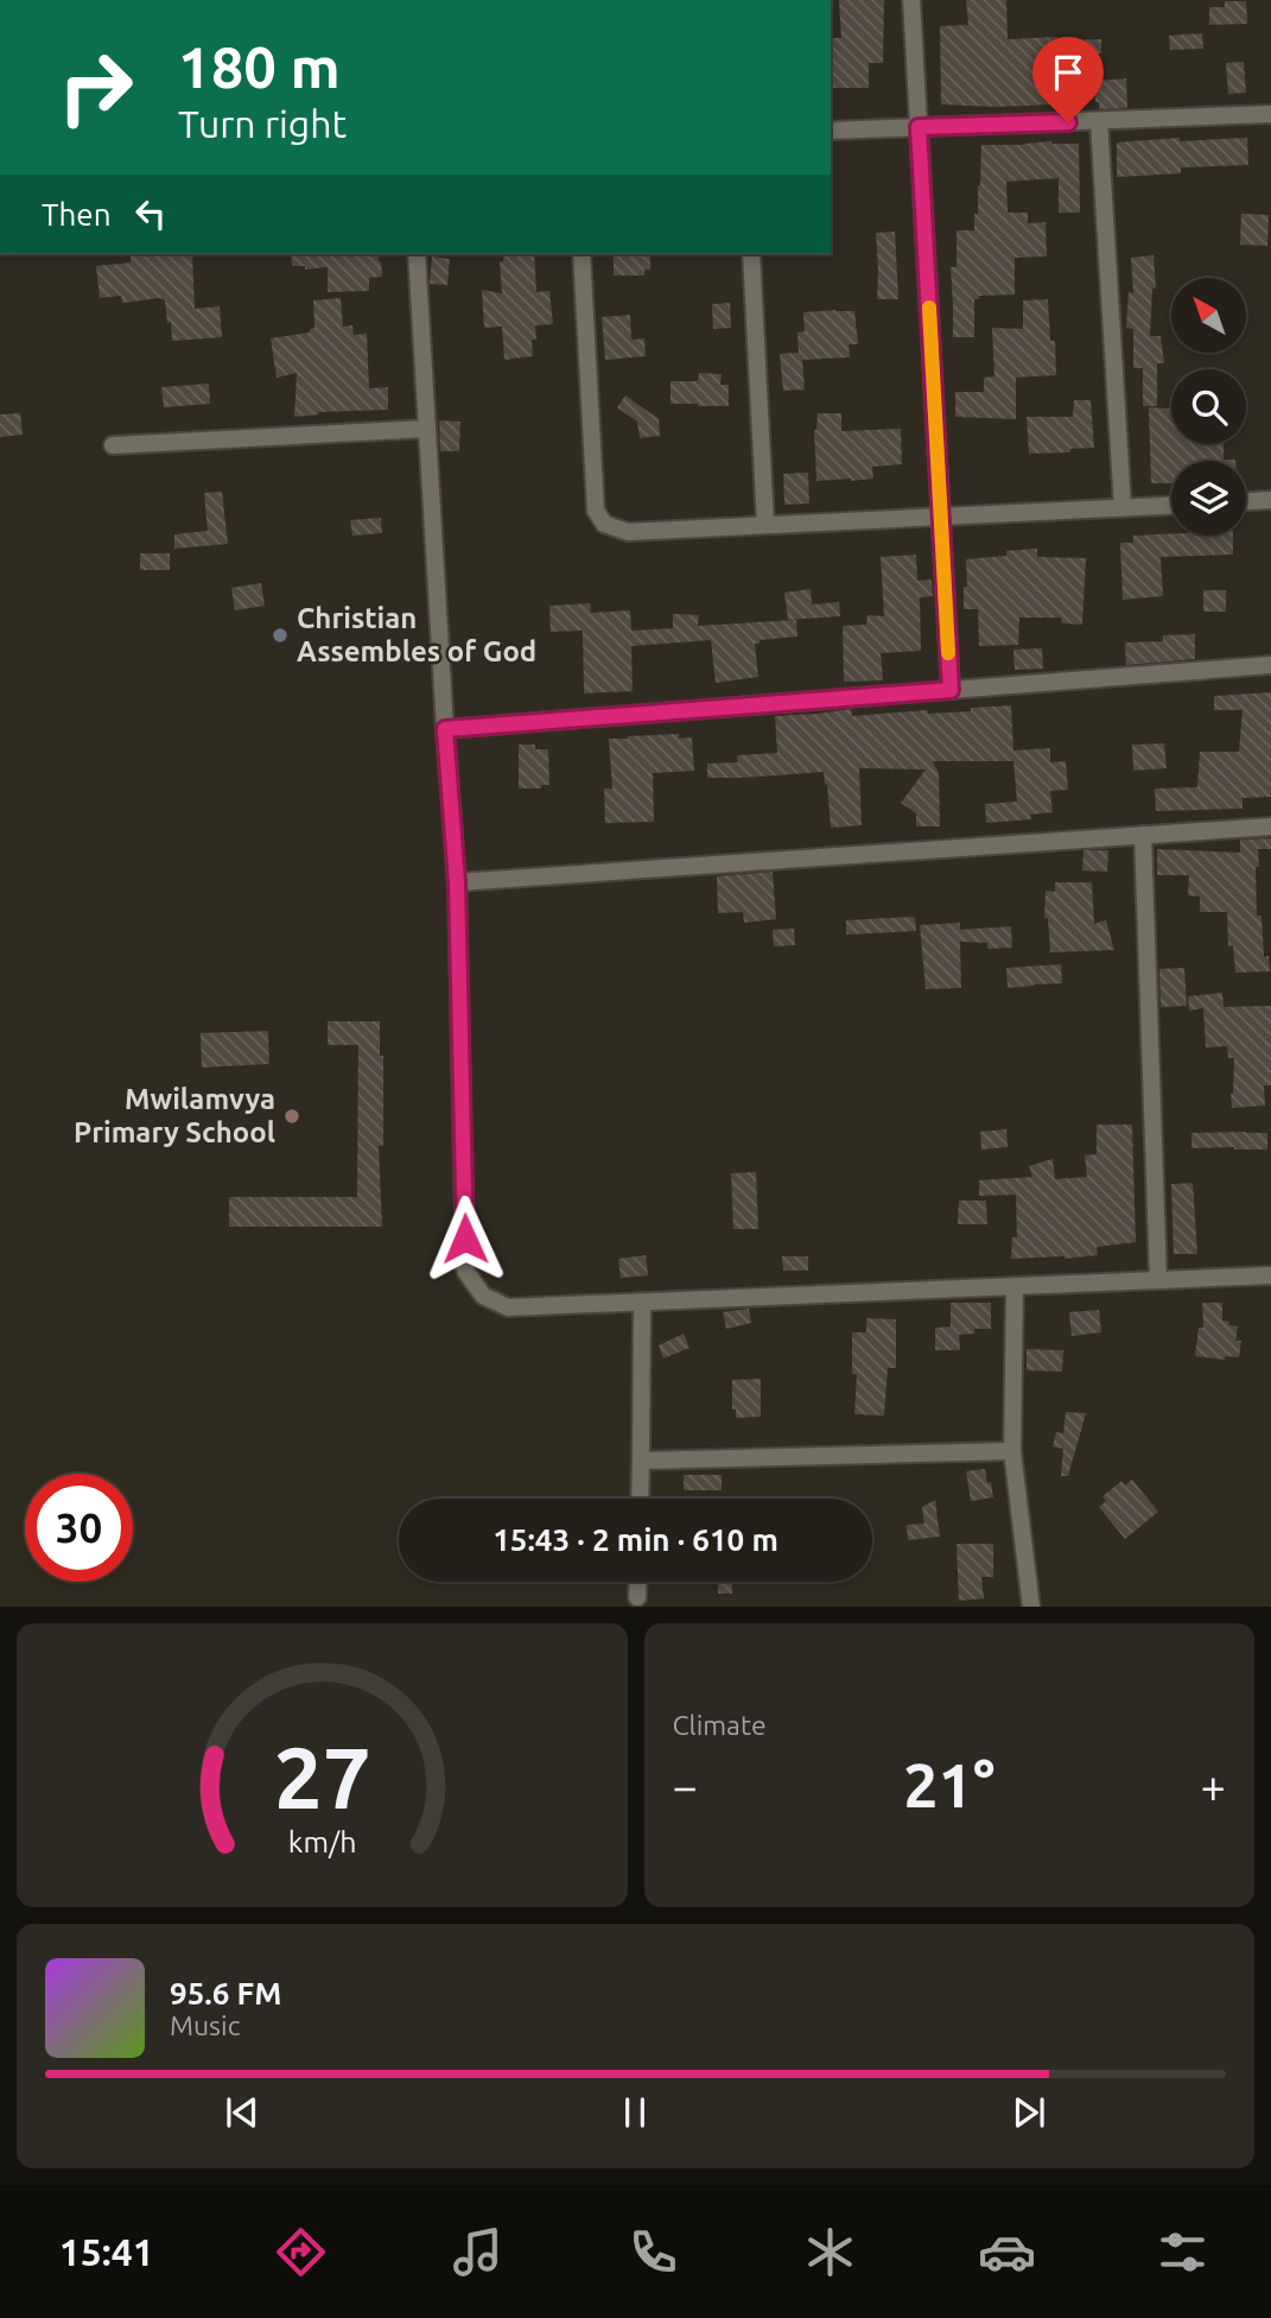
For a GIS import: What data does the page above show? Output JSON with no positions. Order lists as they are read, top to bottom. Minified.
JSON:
{"places":["Christian Assembles of God","Mwilamvya Primary School"],"north":"top left","page":{"turn":["180 m","Turn right"],"then":"Then","limit":"30","trip":"15:43 · 2 min · 610 m","tile":"Climate","heat":["−","21°","+"],"song":["95.6 FM","Music"],"tabs":"15:41","gauge":["27","km/h"]}}
